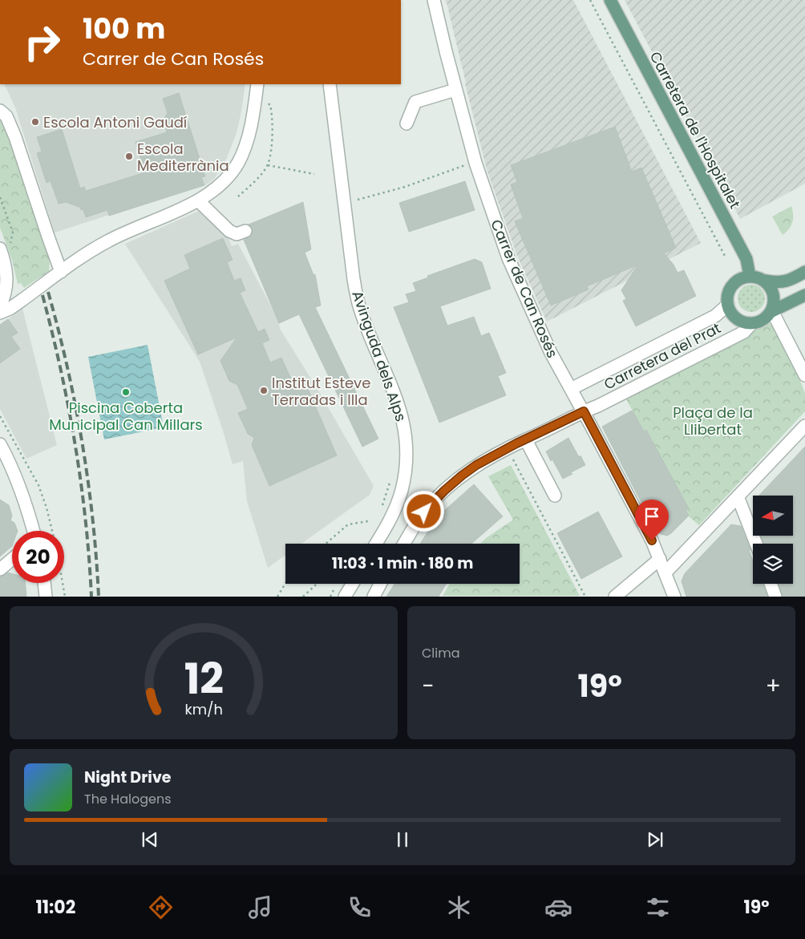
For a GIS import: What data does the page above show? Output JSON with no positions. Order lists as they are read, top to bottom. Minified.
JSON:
{"streets":{"main road":["Carretera de l'Hospitalet"],"street":["Carrer de Can Rosés","Avinguda dels Alps","Carretera del Prat"]},"crossings":[["Carretera de l'Hospitalet","Carretera del Prat"],["Carrer de Can Rosés","Carretera del Prat"]],"parks":["Plaça de la Llibertat"],"places":["Escola Antoni Gaudí","Escola Mediterrània","Institut Esteve Terradas i Illa","Piscina Coberta Municipal Can Millars"],"north":"left","page":{"turn":["100 m","Carrer de Can Rosés"],"limit":"20","trip":"11:03 · 1 min · 180 m","tile":"Clima","heat":["−","19°","+"],"song":["Night Drive","The Halogens"],"tabs":["11:02","19°"],"gauge":["12","km/h"]}}
